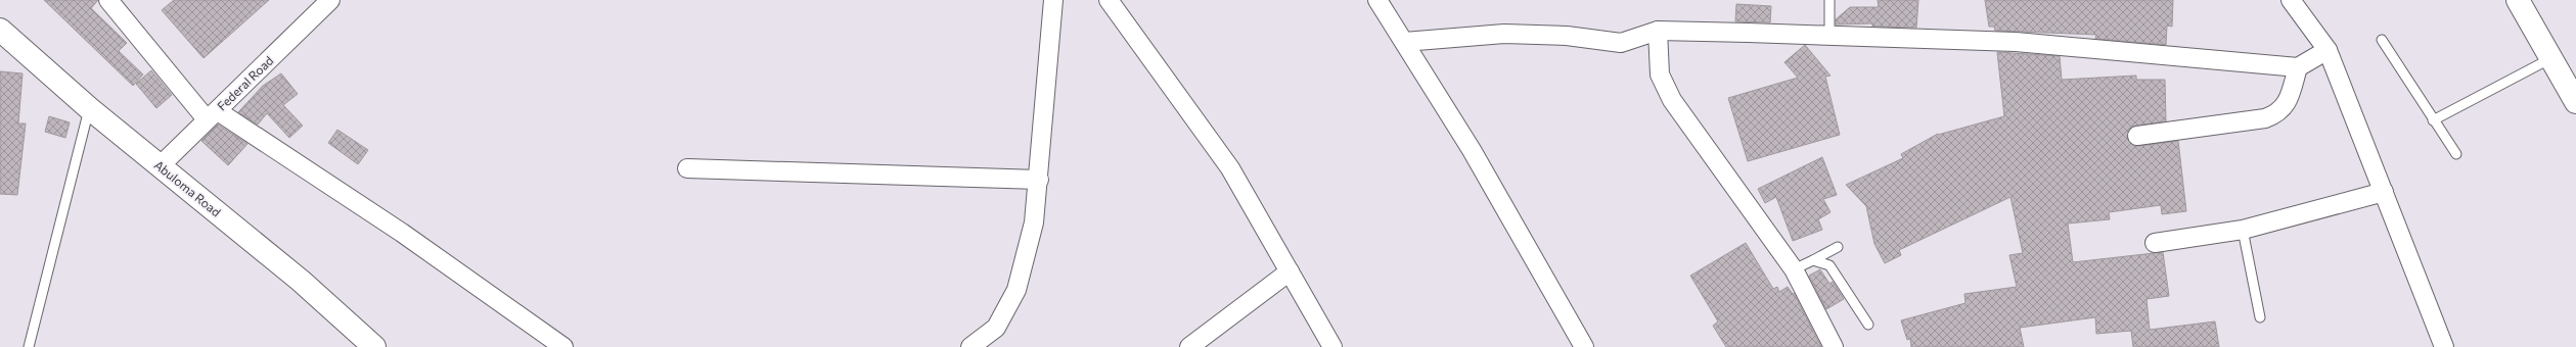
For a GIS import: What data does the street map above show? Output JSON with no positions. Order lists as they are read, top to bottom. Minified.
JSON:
{"streets":{"street":["Federal Road","Abuloma Road"]},"crossings":[["Federal Road","Abuloma Road"]]}
